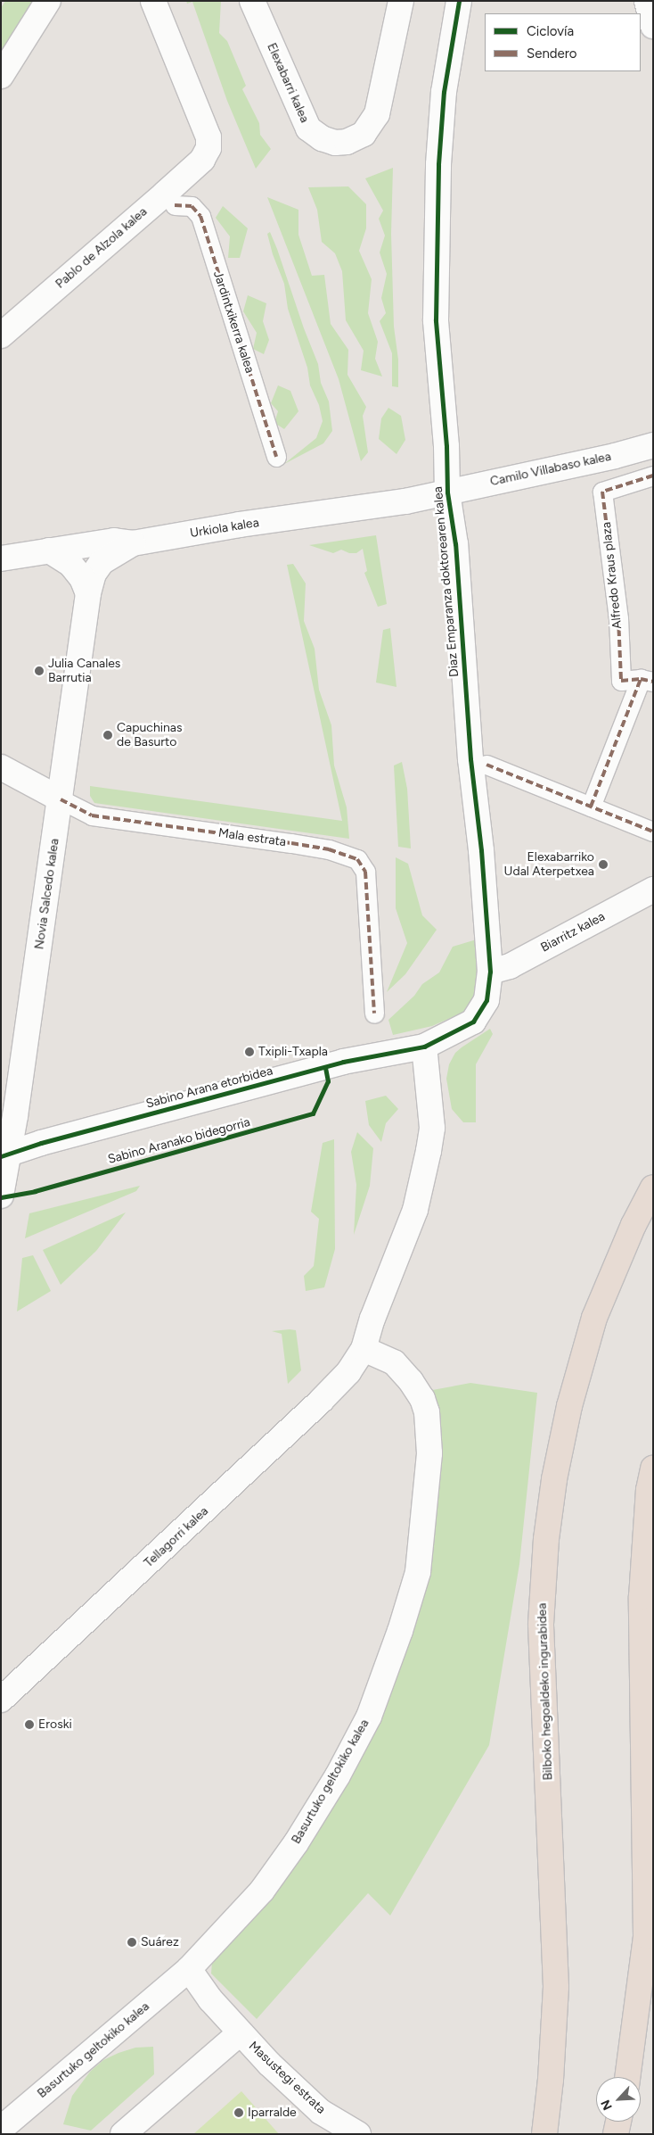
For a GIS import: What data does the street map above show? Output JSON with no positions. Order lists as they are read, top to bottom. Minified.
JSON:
{"streets":{"highway":["Bilboko hegoaldeko ingurabidea"],"street":["Elexabarri kalea","Pablo de Alzola kalea","Jardintxikerra kalea","Camilo Villabaso kalea","Urkiola kalea","Alfredo Kraus plaza","Diaz Emparanza doktorearen kalea","Mala estrata","Novia Salcedo kalea","Biarritz kalea","Sabino Arana etorbidea","Tellagorri kalea","Basurtuko geltokiko kalea","Masustegi estrata"],"cycle path":["Sabino Aranako bidegorria"]},"crossings":[["Camilo Villabaso kalea","Urkiola kalea"],["Camilo Villabaso kalea","Diaz Emparanza doktorearen kalea"],["Urkiola kalea","Diaz Emparanza doktorearen kalea"],["Urkiola kalea","Novia Salcedo kalea"],["Diaz Emparanza doktorearen kalea","Biarritz kalea"],["Diaz Emparanza doktorearen kalea","Sabino Arana etorbidea"],["Mala estrata","Novia Salcedo kalea"],["Novia Salcedo kalea","Sabino Arana etorbidea"],["Tellagorri kalea","Basurtuko geltokiko kalea"],["Basurtuko geltokiko kalea","Masustegi estrata"]],"places":["Julia Canales Barrutia","Capuchinas de Basurto","Elexabarriko Udal Aterpetxea","Txipli-Txapla","Eroski","Suárez","Iparralde"],"legend":["Ciclovía","Sendero"],"north":"bottom left"}
